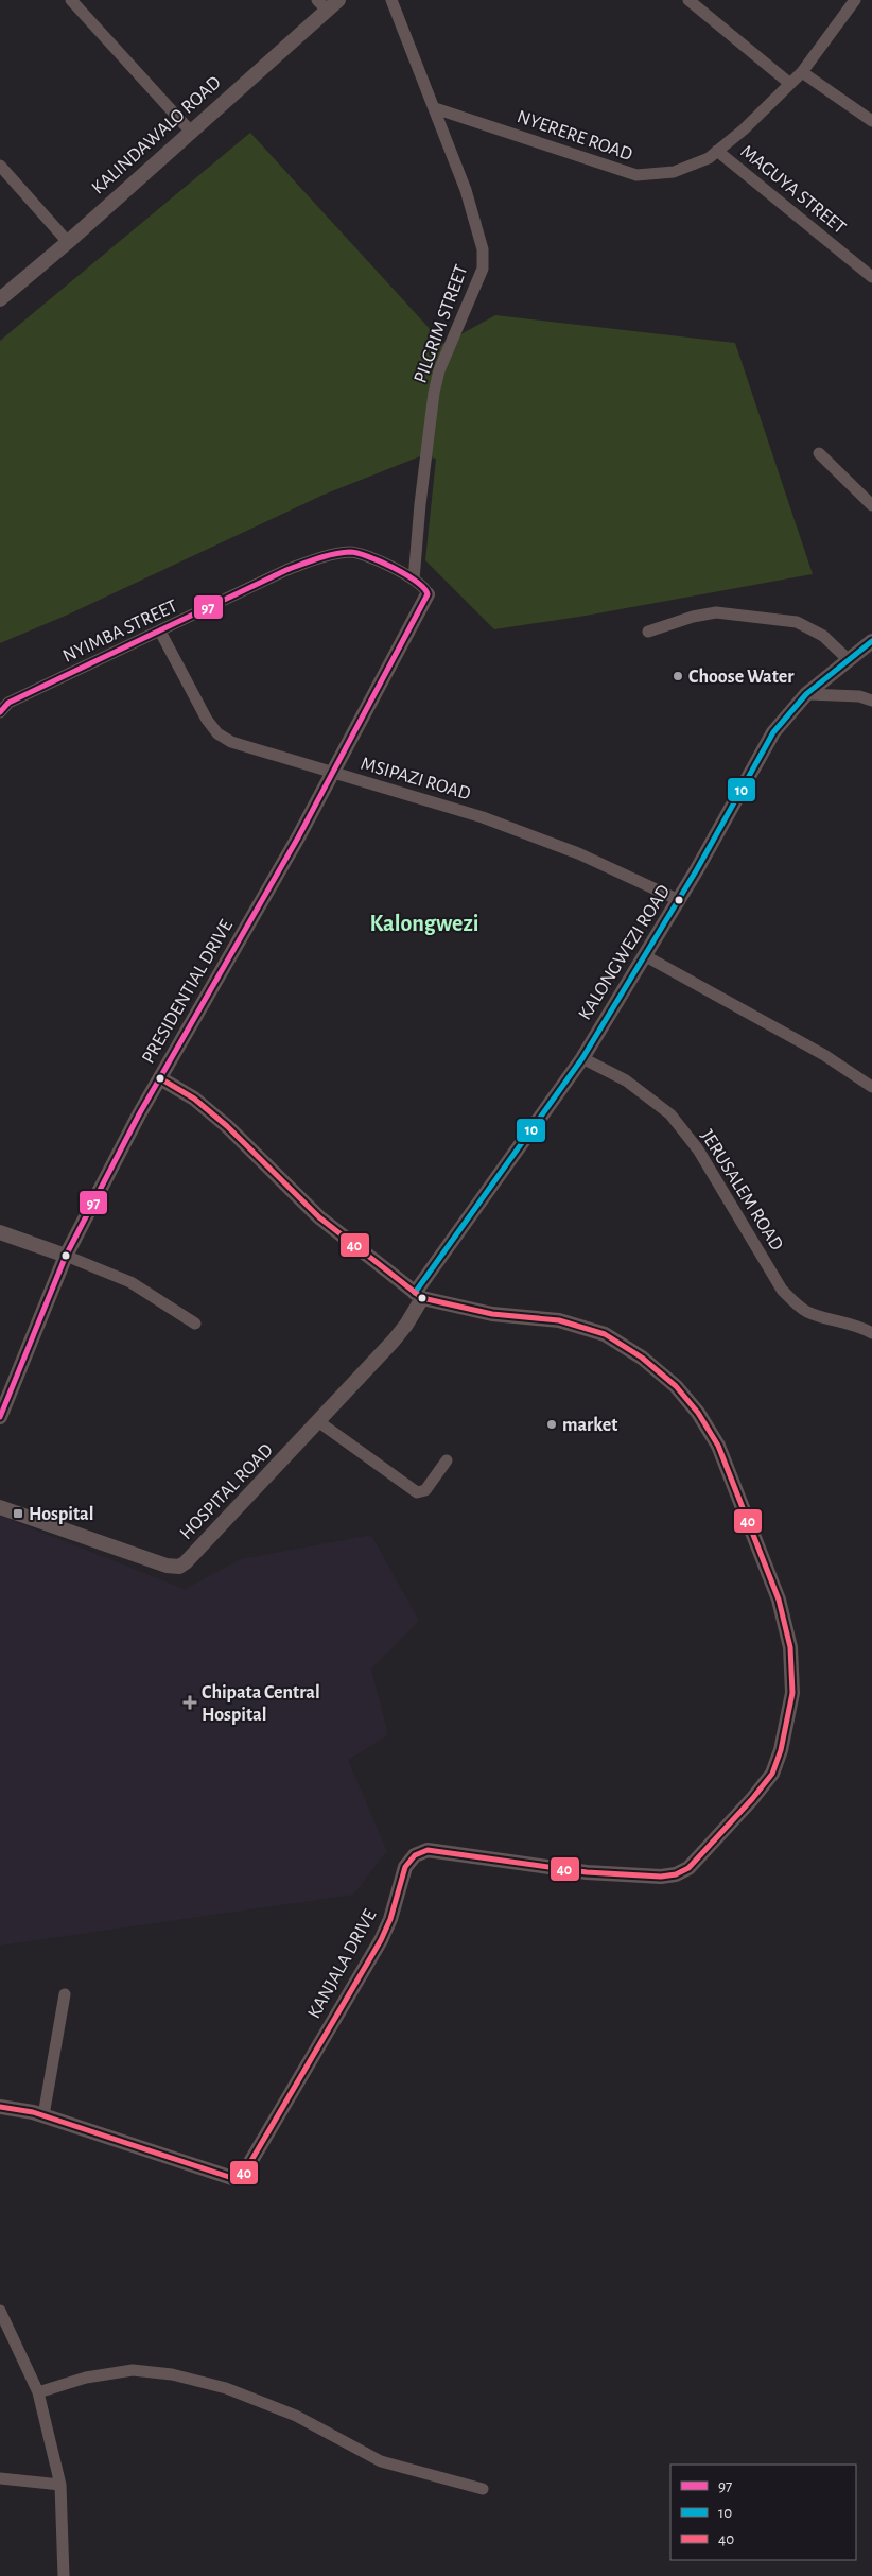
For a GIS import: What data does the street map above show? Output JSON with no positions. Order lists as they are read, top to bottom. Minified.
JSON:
{"streets":{"street":["KALINDAWALO ROAD","NYERERE ROAD","MAGUYA STREET","PILGRIM STREET","NYIMBA STREET","MSIPAZI ROAD","KALONGWEZI ROAD","PRESIDENTIAL DRIVE","JERUSALEM ROAD","HOSPITAL ROAD","KANJALA DRIVE"]},"crossings":[["NYERERE ROAD","MAGUYA STREET"],["NYERERE ROAD","PILGRIM STREET"],["PILGRIM STREET","NYIMBA STREET"],["NYIMBA STREET","MSIPAZI ROAD"],["NYIMBA STREET","PRESIDENTIAL DRIVE"],["MSIPAZI ROAD","KALONGWEZI ROAD"],["MSIPAZI ROAD","PRESIDENTIAL DRIVE"],["KALONGWEZI ROAD","JERUSALEM ROAD"],["KALONGWEZI ROAD","HOSPITAL ROAD"],["KALONGWEZI ROAD","KANJALA DRIVE"],["PRESIDENTIAL DRIVE","KANJALA DRIVE"],["HOSPITAL ROAD","KANJALA DRIVE"]],"districts":["Kalongwezi"],"places":{"other":["Choose Water","market"],"transit":["Hospital"],"health":["Chipata Central Hospital"]},"lines":["transit line 97","transit line 10","transit line 40"],"legend":["97","10","40"]}
